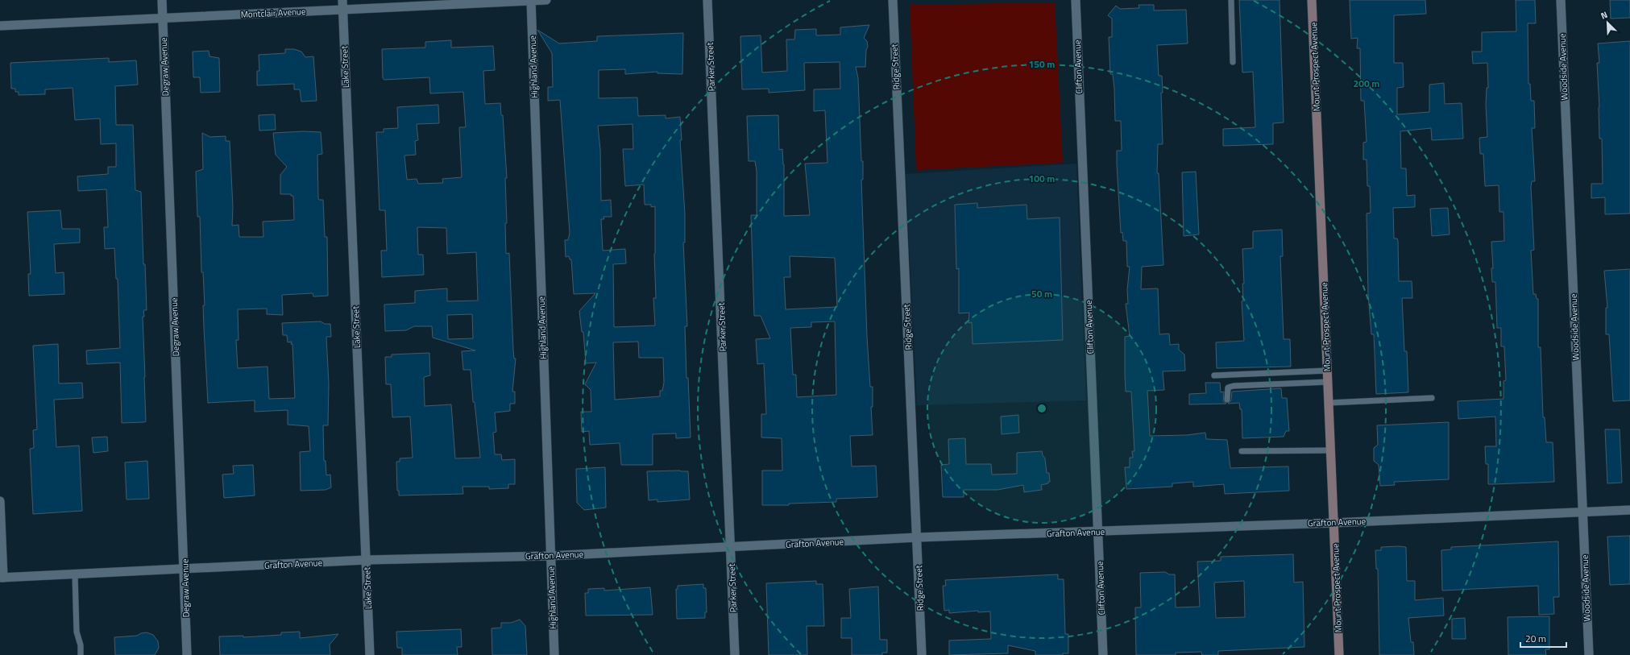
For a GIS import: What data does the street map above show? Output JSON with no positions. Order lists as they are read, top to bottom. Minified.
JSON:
{"streets":{"main road":["Mount Prospect Avenue"],"street":["Montclair Avenue","Degraw Avenue","Lake Street","Highland Avenue","Parker Street","Ridge Street","Clifton Avenue","Woodside Avenue","Grafton Avenue"]},"crossings":[["Montclair Avenue","Degraw Avenue"],["Montclair Avenue","Lake Street"],["Montclair Avenue","Highland Avenue"],["Degraw Avenue","Grafton Avenue"],["Lake Street","Grafton Avenue"],["Highland Avenue","Grafton Avenue"],["Parker Street","Grafton Avenue"],["Ridge Street","Grafton Avenue"],["Clifton Avenue","Grafton Avenue"],["Mount Prospect Avenue","Grafton Avenue"],["Woodside Avenue","Grafton Avenue"]],"scale_bar":"20 m","north":"top left","rings":["150 m","200 m","100 m","50 m"]}
